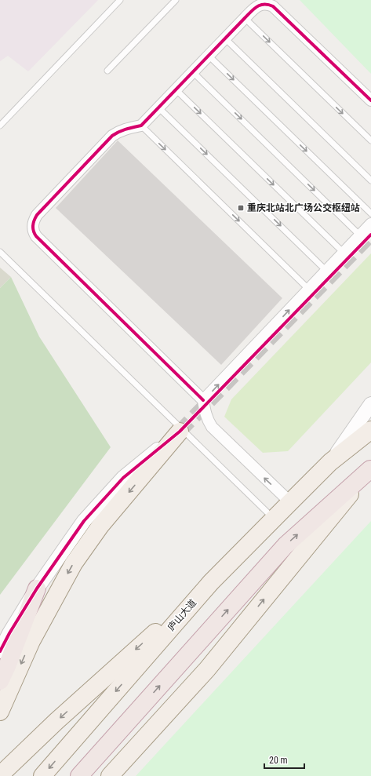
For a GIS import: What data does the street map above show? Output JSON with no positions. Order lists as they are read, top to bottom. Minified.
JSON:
{"streets":{"main road":["庐山大道"]},"places":{"transit":["重庆北站北广场公交枢纽站"]},"scale_bar":"20 m"}
